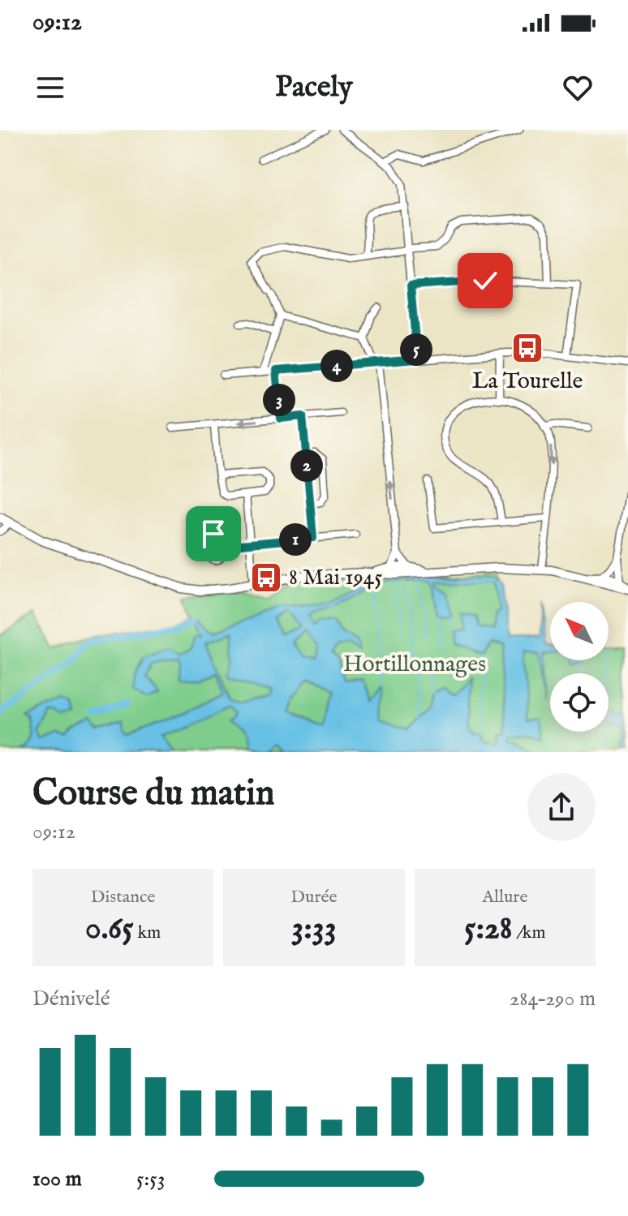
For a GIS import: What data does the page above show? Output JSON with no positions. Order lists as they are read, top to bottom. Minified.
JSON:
{"parks":["Hortillonnages"],"places":{"bus stop":["La Tourelle","8 Mai 1945"]},"north":"top left","page":{"status":"09:12","header":"Pacely","pins":["5","4","3","2","1"],"heading":["Course du matin","09:12"],"stats":[["Distance","0.65 km"],["Durée","3:33"],["Allure","5:28 /km"]],"chart":["Dénivelé","284–290 m"],"list":[{"name":"100 m","note":"5:53"}]}}
